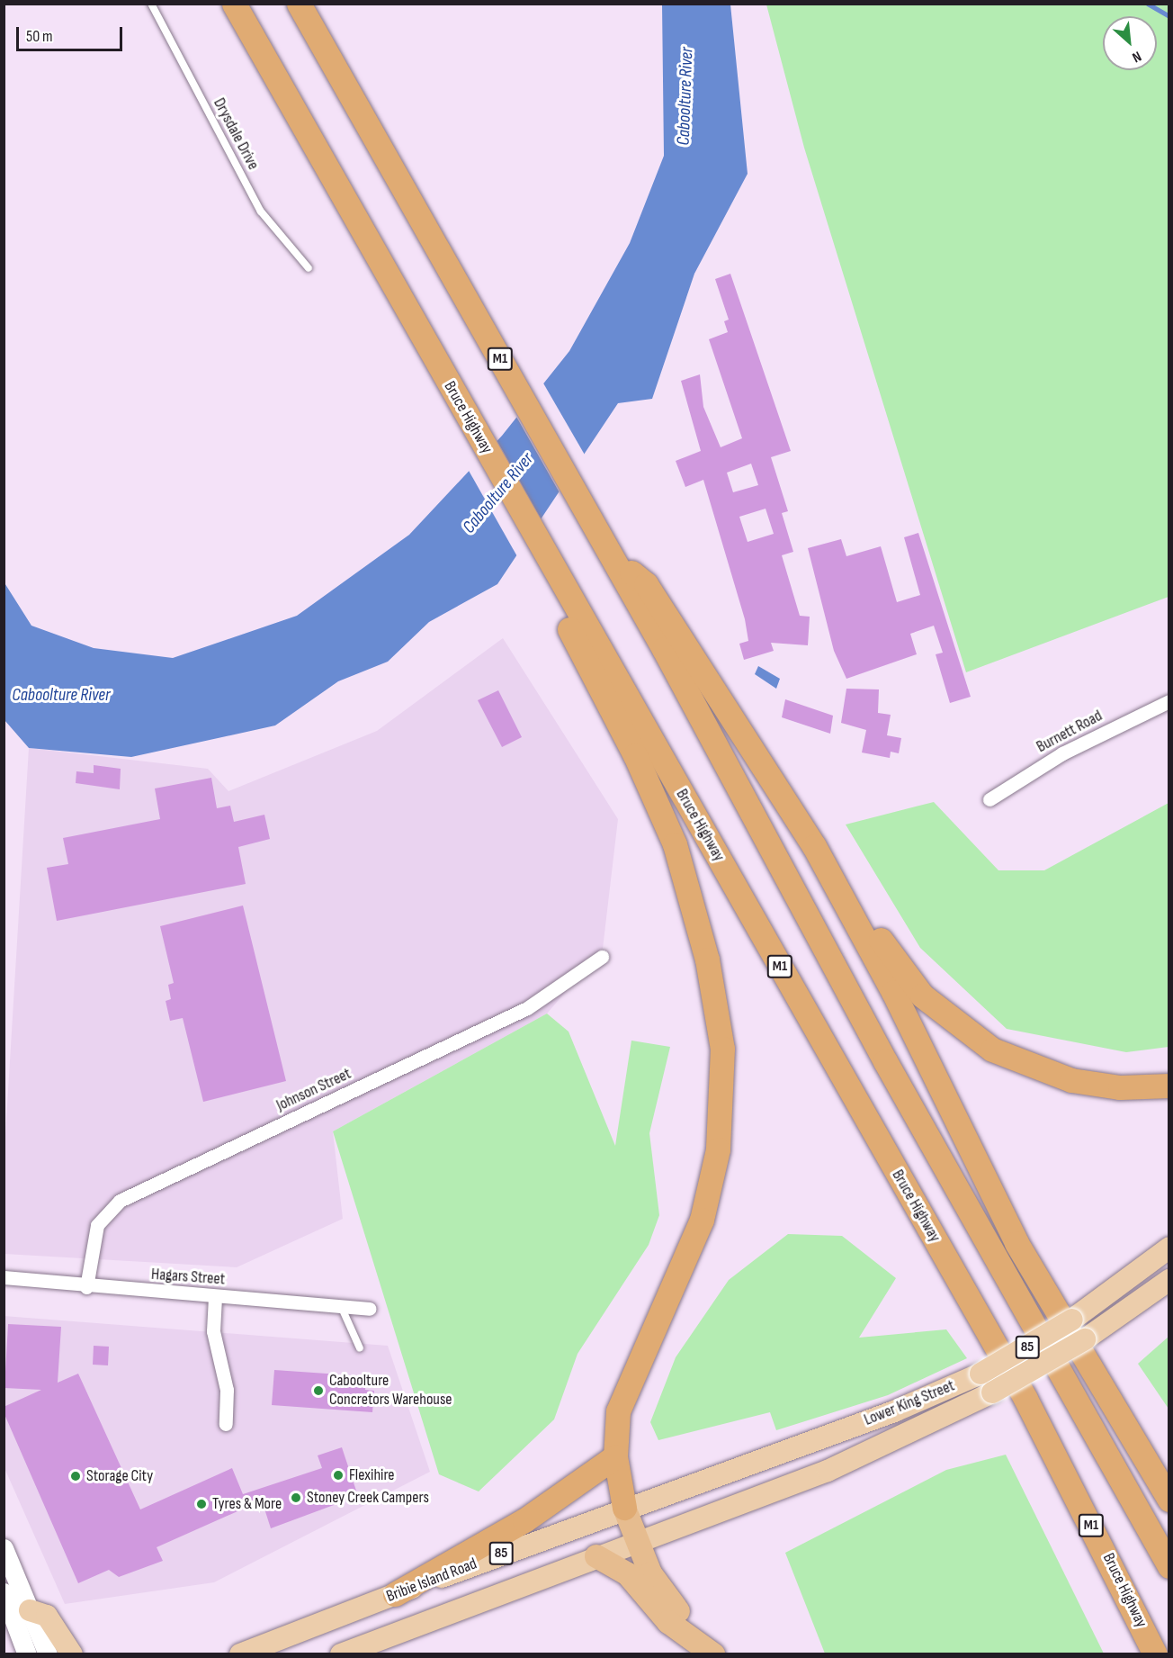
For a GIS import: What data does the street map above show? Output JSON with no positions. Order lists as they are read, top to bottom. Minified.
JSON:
{"streets":{"highway":["M1","Bruce Highway"],"main road":["85","Lower King Street","Bribie Island Road"],"street":["Burnett Road","Johnson Street","Hagars Street"],"lane":["Drysdale Drive"]},"crossings":[["Johnson Street","Hagars Street"],["85","Lower King Street"],["Lower King Street","Bribie Island Road"]],"water":["Caboolture River"],"places":["Caboolture Concretors Warehouse","Flexihire","Storage City","Stoney Creek Campers","Tyres & More"],"scale_bar":"50 m","north":"bottom right"}
